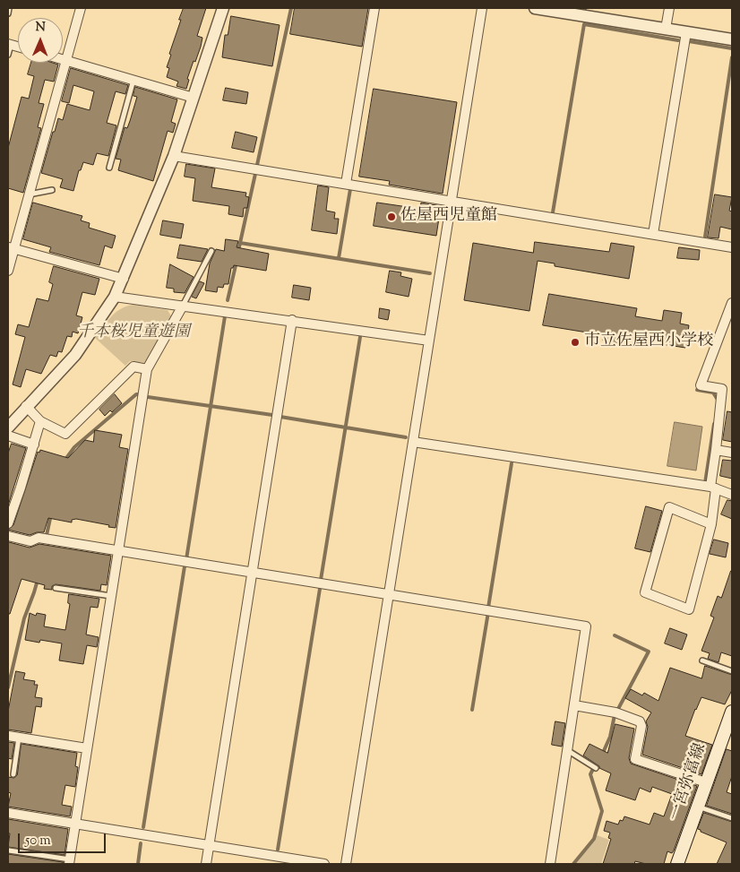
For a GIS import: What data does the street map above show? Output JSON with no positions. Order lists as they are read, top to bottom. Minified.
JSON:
{"streets":{"main road":["一宮弥富線"]},"parks":["千本桜児童遊園"],"places":["佐屋西児童館","市立佐屋西小学校"],"scale_bar":"50 m","north":"top"}
